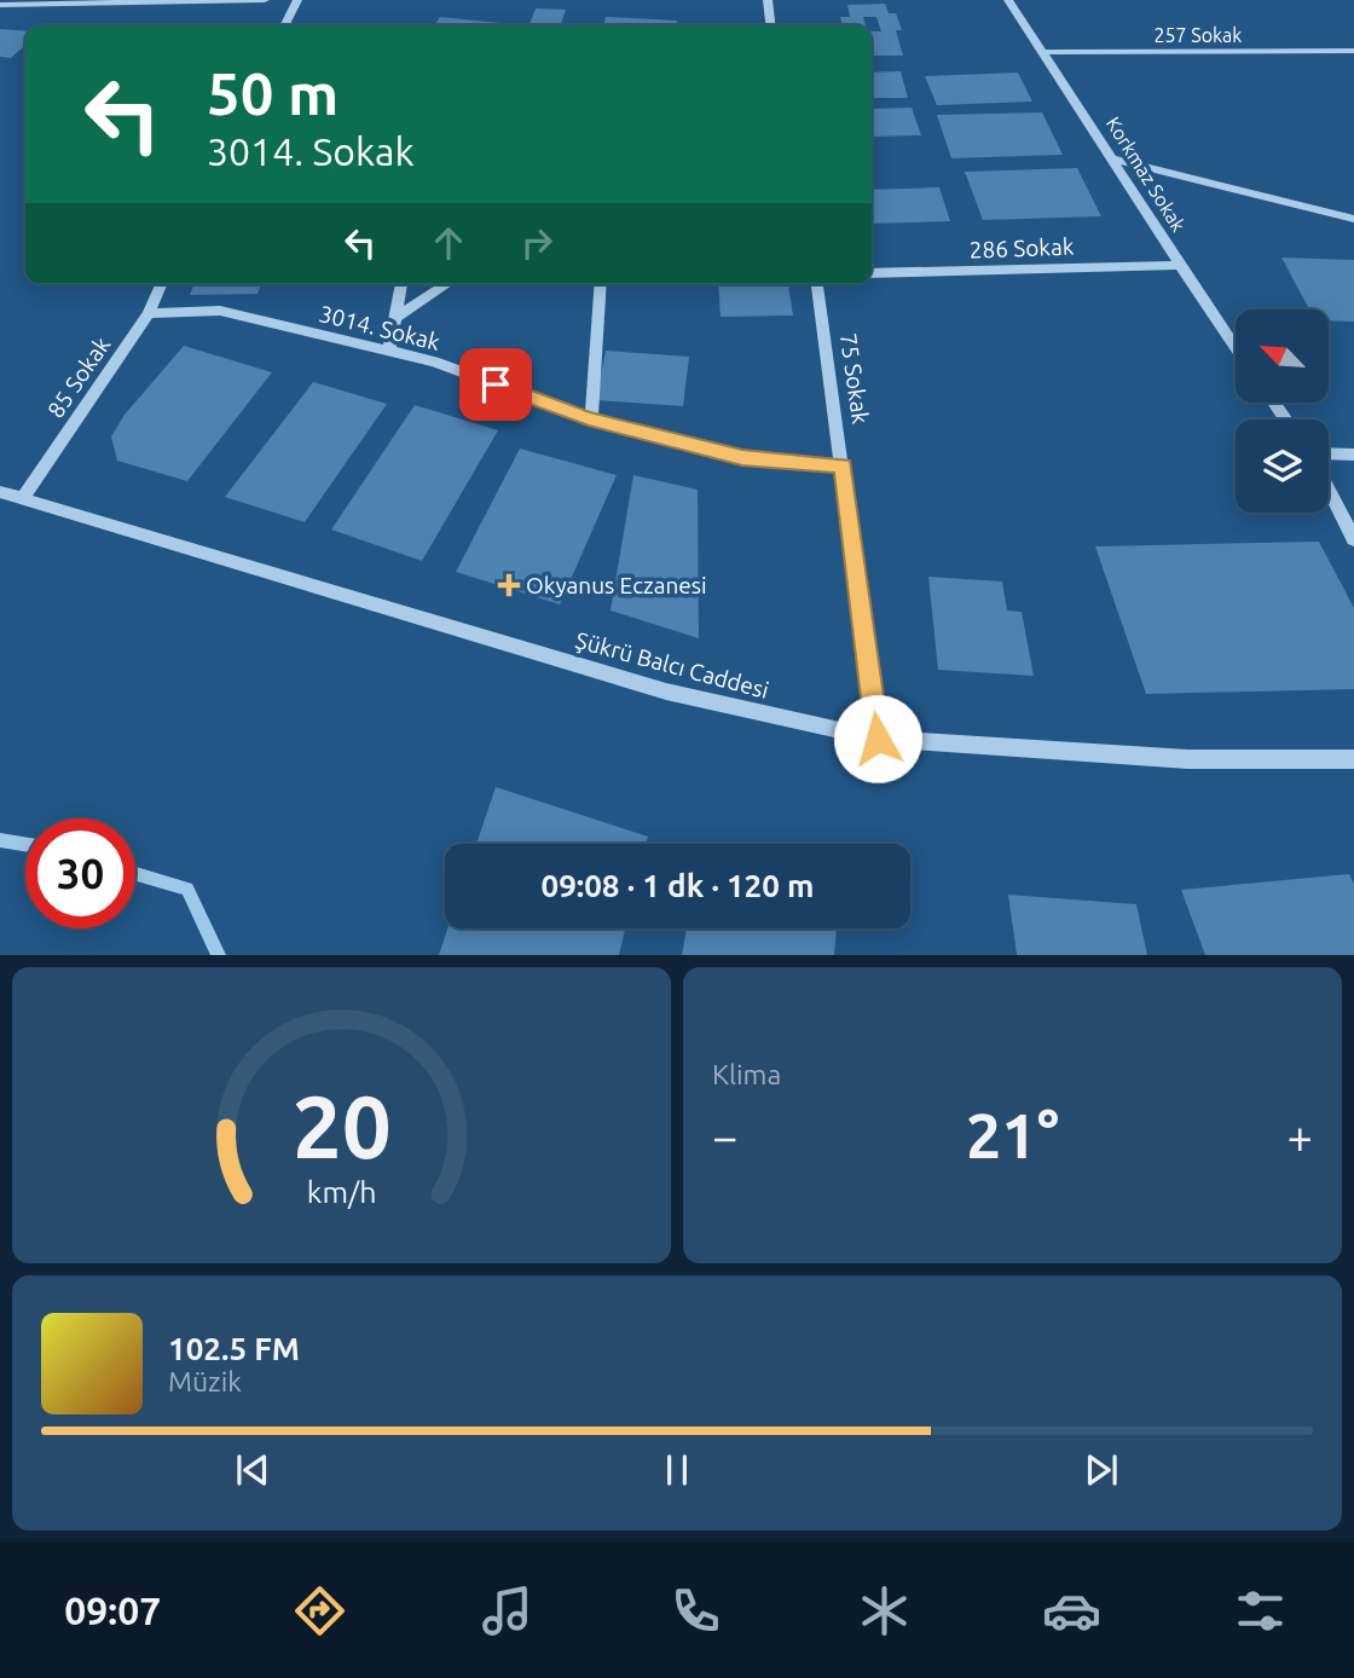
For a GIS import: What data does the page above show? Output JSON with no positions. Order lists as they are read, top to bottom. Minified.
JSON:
{"streets":{"street":["257 Sokak","Korkmaz Sokak","286 Sokak","3014. Sokak","85 Sokak","75 Sokak","Şükrü Balcı Caddesi"]},"crossings":[["257 Sokak","Korkmaz Sokak"],["Korkmaz Sokak","286 Sokak"],["3014. Sokak","85 Sokak"],["3014. Sokak","75 Sokak"],["85 Sokak","Şükrü Balcı Caddesi"],["75 Sokak","Şükrü Balcı Caddesi"]],"places":{"health":["Okyanus Eczanesi"]},"north":"top left","page":{"turn":["50 m","3014. Sokak"],"limit":"30","trip":"09:08 · 1 dk · 120 m","tile":"Klima","heat":["−","21°","+"],"song":["102.5 FM","Müzik"],"tabs":"09:07","gauge":["20","km/h"]}}
